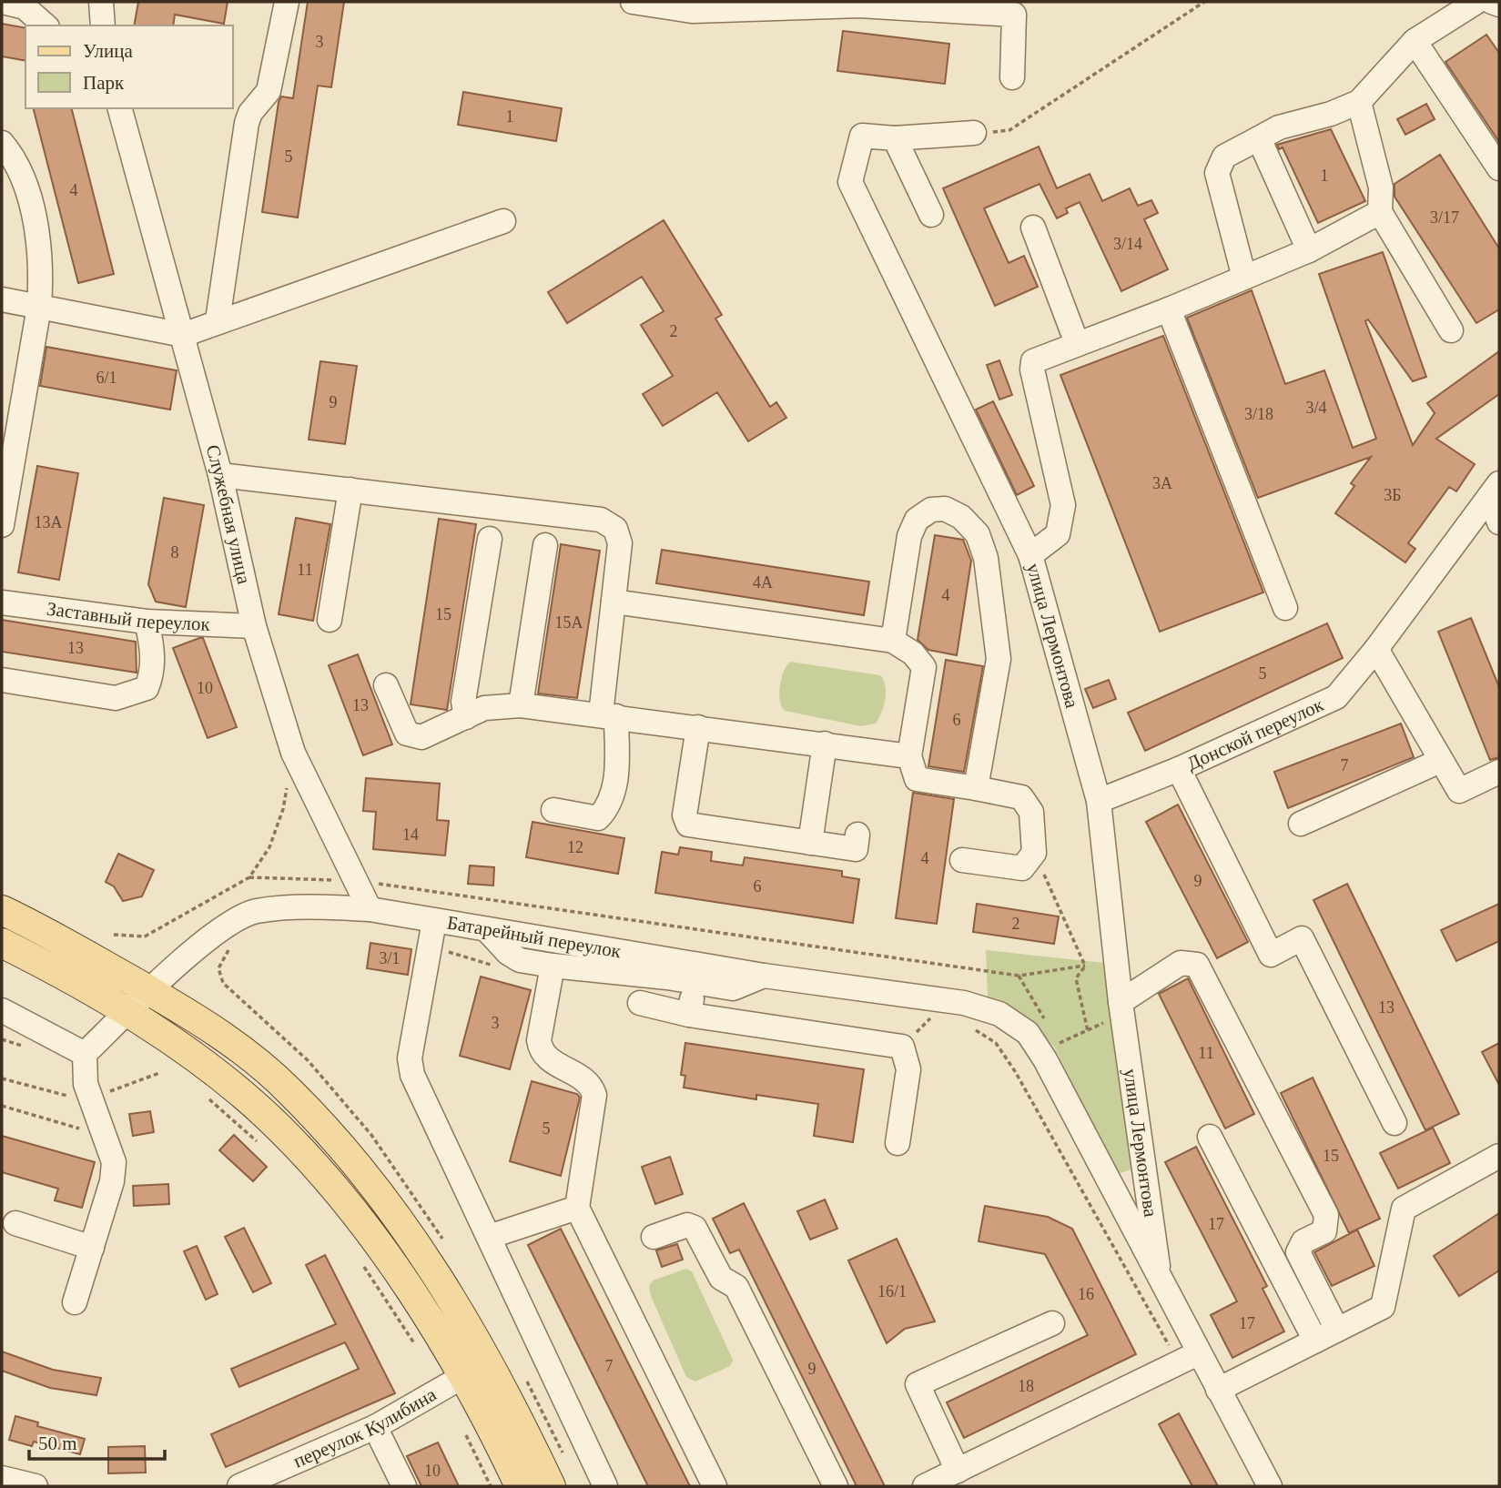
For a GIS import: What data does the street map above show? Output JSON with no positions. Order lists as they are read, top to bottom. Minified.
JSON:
{"streets":{"street":["Служебная улица","Заставный переулок","улица Лермонтова","Донской переулок","Батарейный переулок","переулок Кулибина"]},"crossings":[["Служебная улица","Заставный переулок"],["Служебная улица","Батарейный переулок"],["улица Лермонтова","Донской переулок"],["улица Лермонтова","Батарейный переулок"]],"house_numbers":["3","1","5","1","4","3/17","3/14","2","6/1","9","3/4","3/18","3А","3Б","13А","8","11","4А","4","15","15А","13","5","10","13","6","7","14","12","4","9","6","2","3/1","13","3","11","5","15","17","16/1","16","17","7","9","18","10"],"legend":["Улица","Парк"],"scale_bar":"50 m"}
